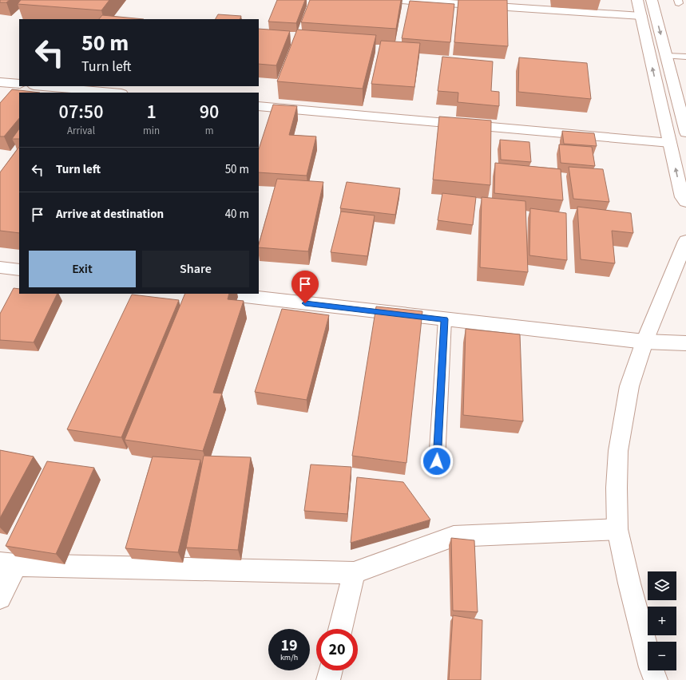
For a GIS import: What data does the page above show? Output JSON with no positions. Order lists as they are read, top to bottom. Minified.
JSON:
{"page":{"turn":["50 m","Turn left"],"eta":["07:50","Arrival","1","min","90","m"],"list":[{"name":"Turn left","value":"50 m"},{"name":"Arrive at destination","value":"40 m"}],"buttons":["Exit","Share"],"map_buttons":["+","−"],"speed":"19 km/h","limit":"20"}}
